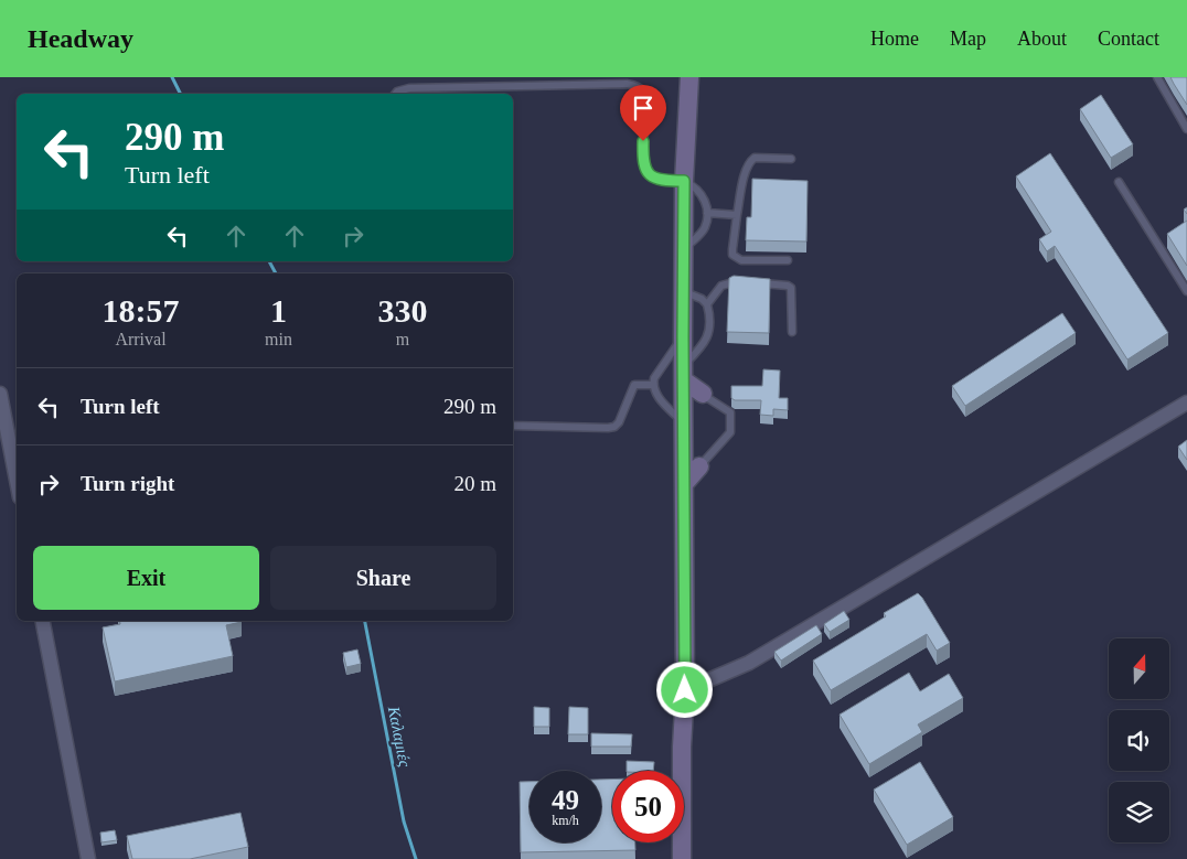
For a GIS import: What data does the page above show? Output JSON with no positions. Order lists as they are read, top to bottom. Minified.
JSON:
{"water":["Καλαμιές"],"north":"top","page":{"header":"Headway","nav":["Home","Map","About","Contact"],"turn":["290 m","Turn left"],"eta":["18:57","Arrival","1","min","330","m"],"list":[{"name":"Turn left","value":"290 m"},{"name":"Turn right","value":"20 m"}],"buttons":["Exit","Share"],"speed":"49 km/h","limit":"50"}}
